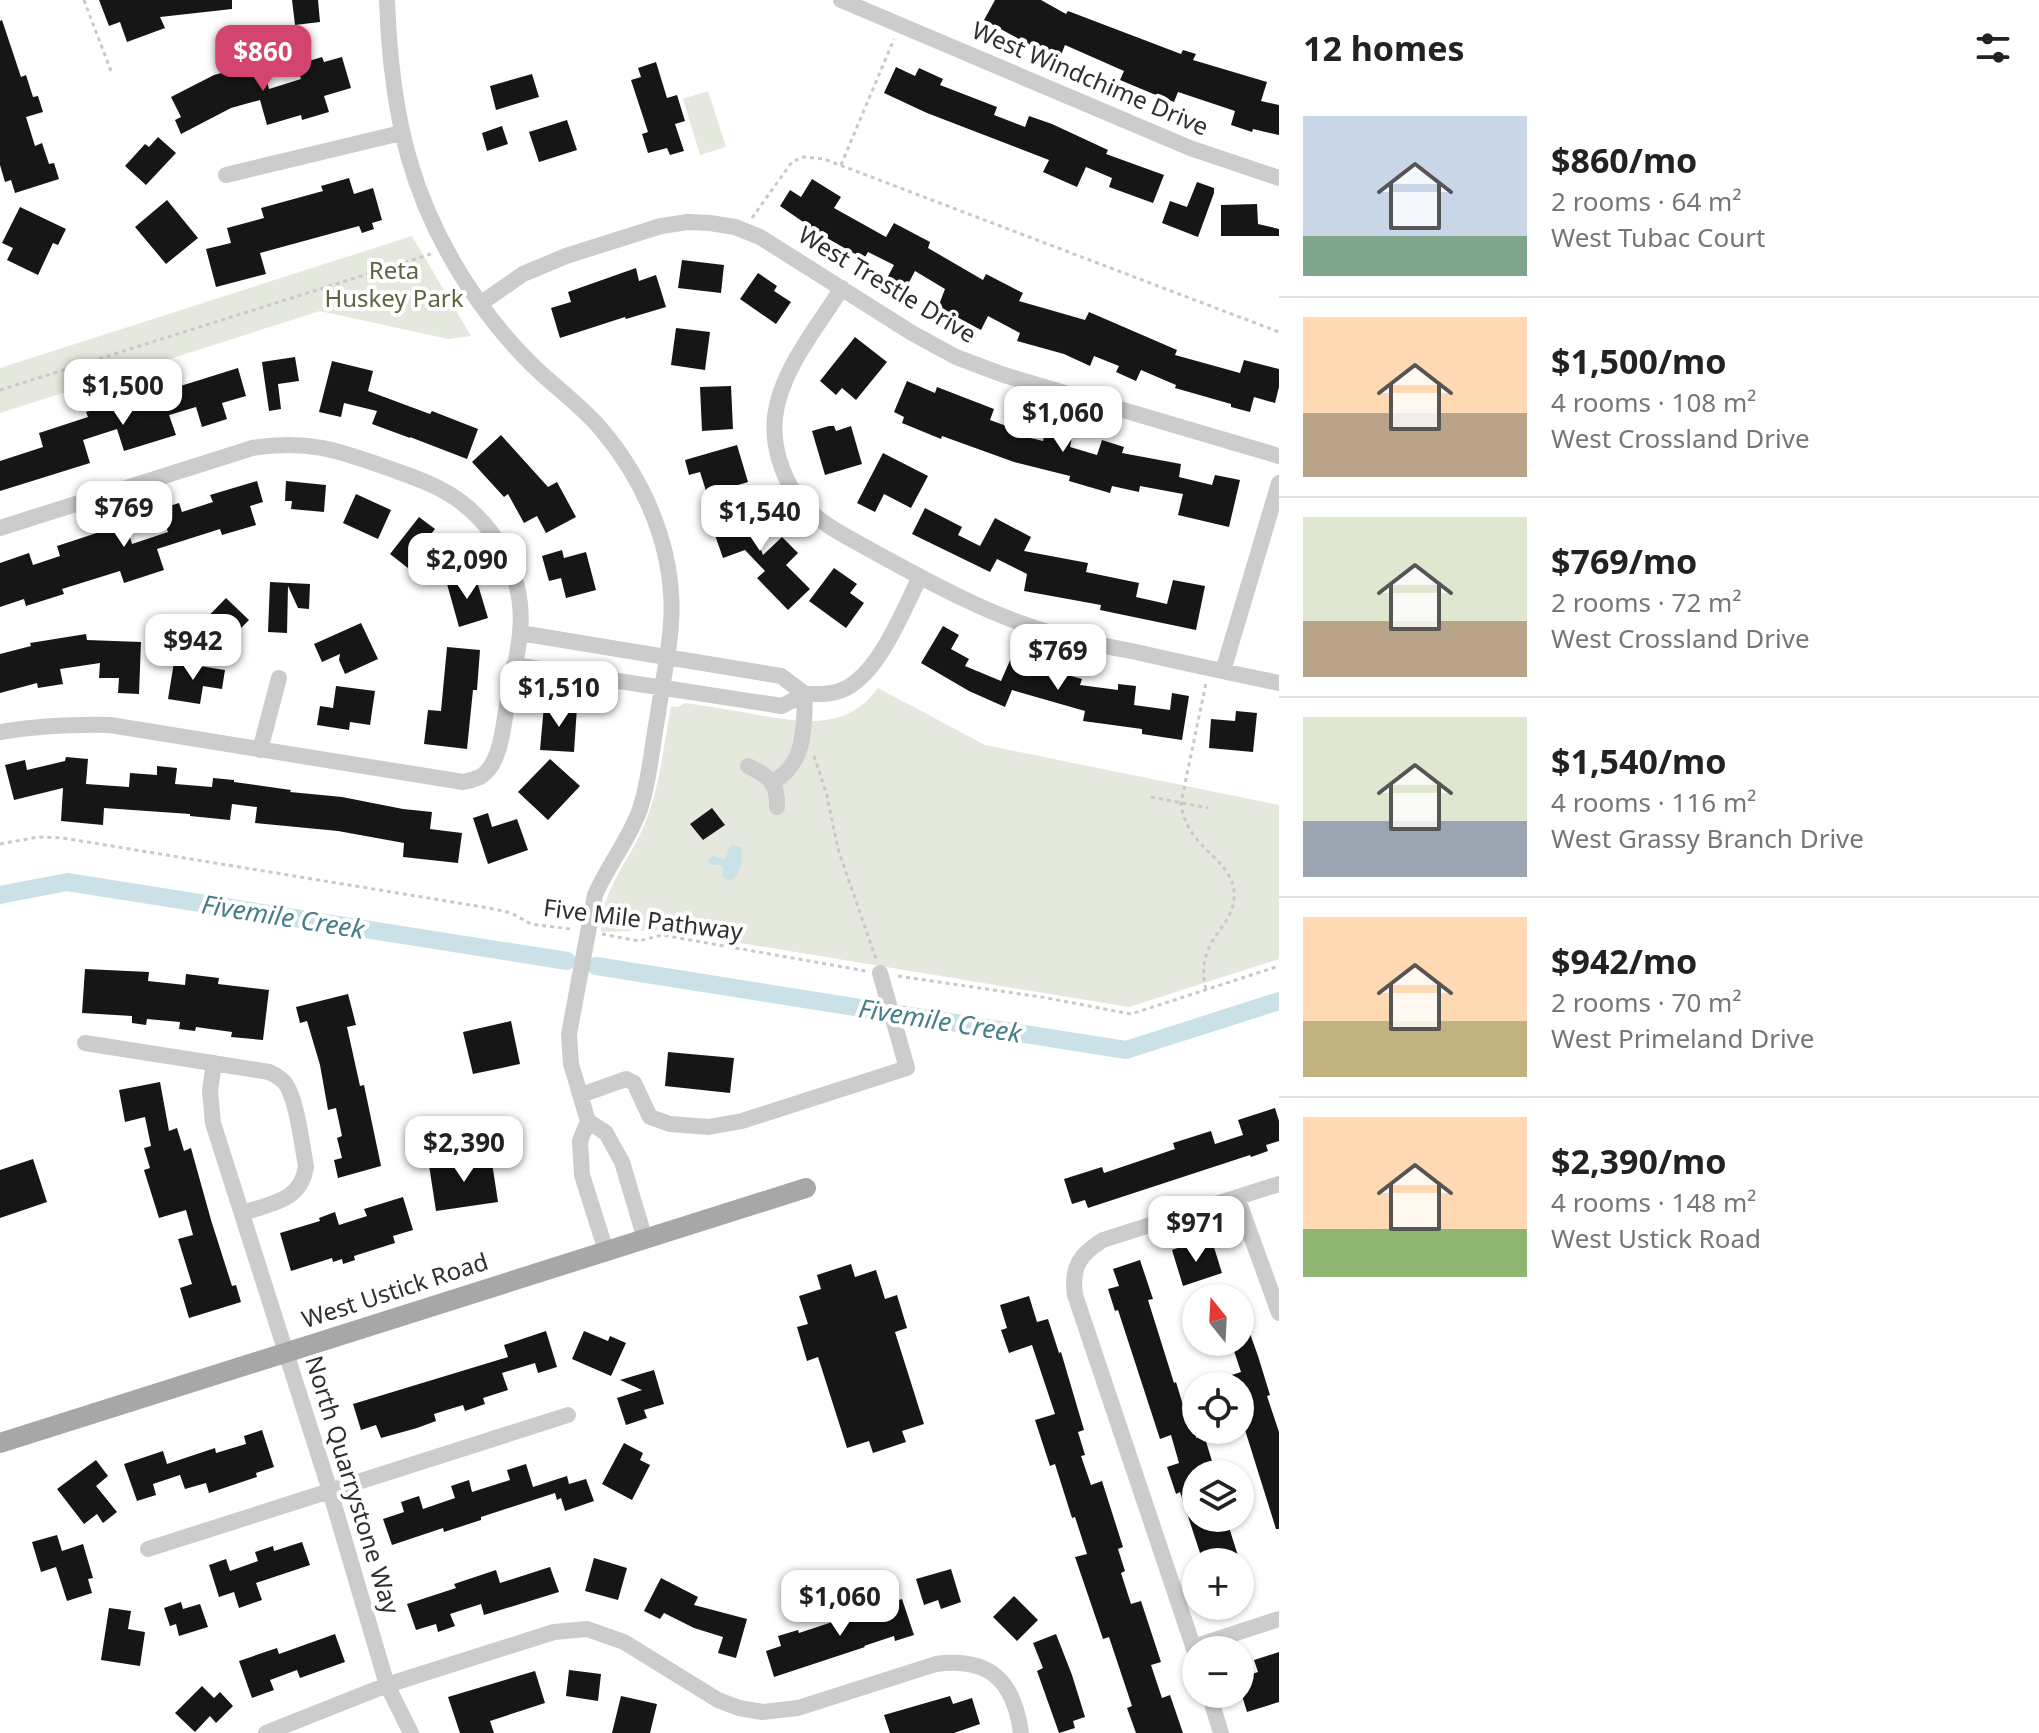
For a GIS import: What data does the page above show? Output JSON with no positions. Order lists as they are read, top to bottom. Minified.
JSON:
{"streets":{"main road":["West Ustick Road"],"street":["West Windchime Drive","West Trestle Drive","North Quarrystone Way"],"path":["Five Mile Pathway"]},"crossings":[["West Ustick Road","North Quarrystone Way"]],"water":["Fivemile Creek"],"parks":["Reta Huskey Park"],"north":"top","page":{"heading":"12 homes","price":["$860","$1,500","$1,060","$769","$1,540","$2,090","$942","$769","$1,510","$2,390","$971","$1,060"],"list":[{"name":"$860/mo","note":"2 rooms · 64 m² · West Tubac Court"},{"name":"$1,500/mo","note":"4 rooms · 108 m² · West Crossland Drive"},{"name":"$769/mo","note":"2 rooms · 72 m² · West Crossland Drive"},{"name":"$1,540/mo","note":"4 rooms · 116 m² · West Grassy Branch Drive"},{"name":"$942/mo","note":"2 rooms · 70 m² · West Primeland Drive"},{"name":"$2,390/mo","note":"4 rooms · 148 m² · West Ustick Road"}],"map_buttons":["+","−"]}}
